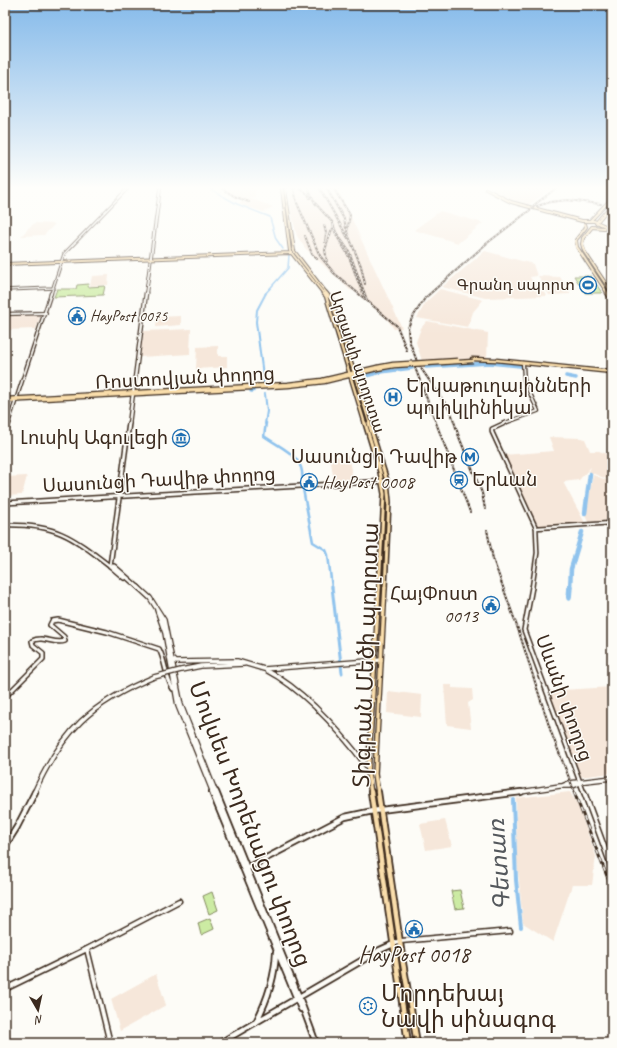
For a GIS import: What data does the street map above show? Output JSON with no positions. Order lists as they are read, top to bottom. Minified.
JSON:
{"streets":{"main road":["Արցախի պողոտա","Ռոստովյան փողոց","Սասունցի Դավիթ փողոց","Տիգրան Մեծի պողոտա","Մովսես Խորենացու փողոց"],"street":["Սևանի փողոց"]},"crossings":[["Արցախի պողոտա","Ռոստովյան փողոց"],["Արցախի պողոտա","Սասունցի Դավիթ փողոց"],["Արցախի պողոտա","Տիգրան Մեծի պողոտա"],["Ռոստովյան փողոց","Սևանի փողոց"],["Սասունցի Դավիթ փողոց","Տիգրան Մեծի պողոտա"]],"water":["Գետառ"],"places":{"sports":["Գրանդ սպորտ"],"public building":["HayPost 0075","HayPost 0008","ՀայՓոստ 0013","HayPost 0018"],"hospital":["Երկաթուղայինների պոլիկլինիկա"],"museum":["Լուսիկ Ագուլեցի"],"metro station":["Սասունցի Դավիթ"],"station":["Երևան"],"synagogue":["Մորդեխայ Նավի սինագոգ"]},"north":"bottom"}
